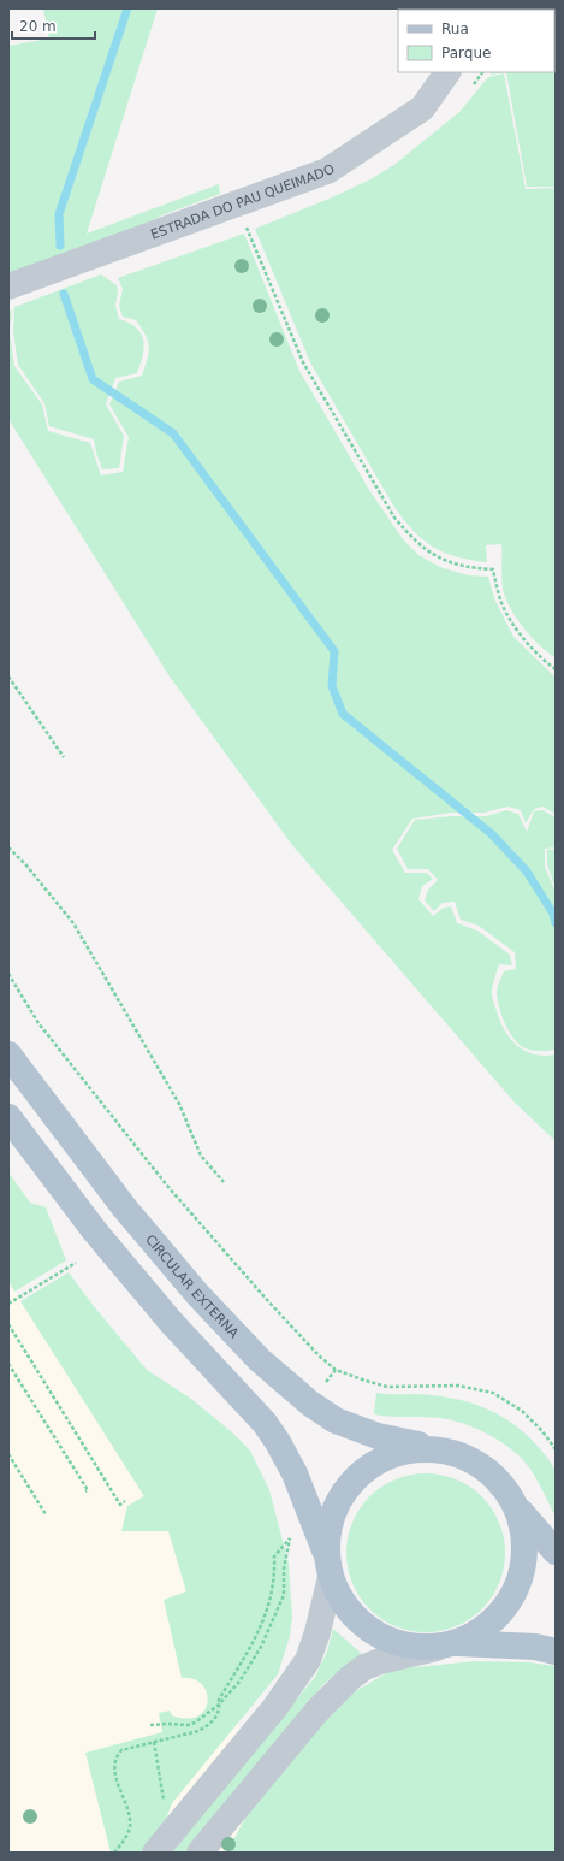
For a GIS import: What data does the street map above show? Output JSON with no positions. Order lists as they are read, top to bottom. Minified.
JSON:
{"streets":{"main road":["CIRCULAR EXTERNA"],"street":["ESTRADA DO PAU QUEIMADO"]},"legend":["Rua","Parque"],"scale_bar":"20 m"}
